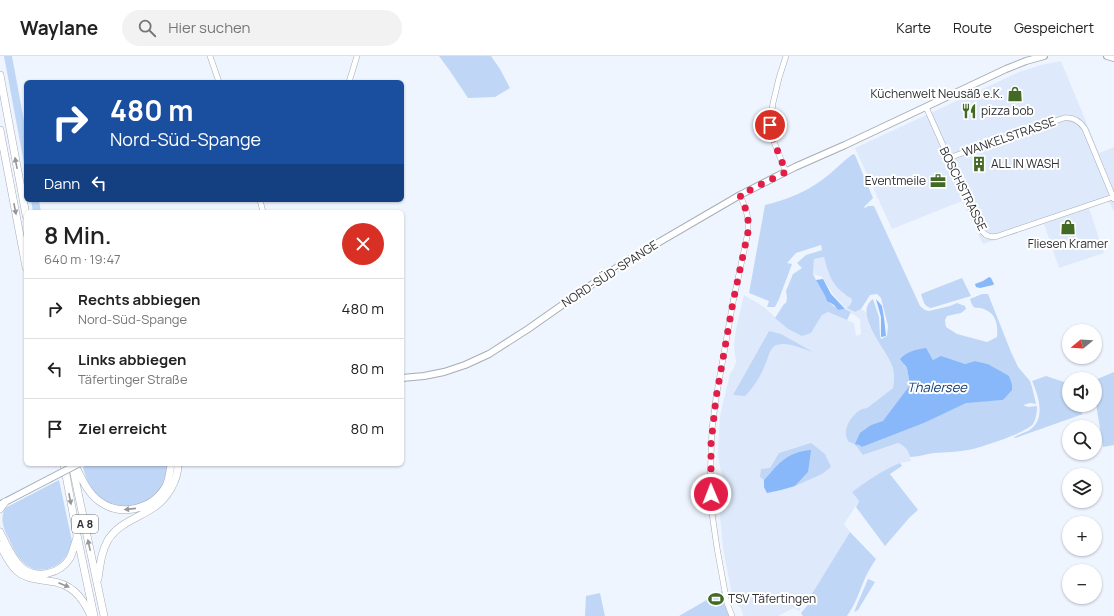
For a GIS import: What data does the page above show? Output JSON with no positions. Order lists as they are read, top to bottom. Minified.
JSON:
{"streets":{"highway":["A 8"],"main road":["NORD-SÜD-SPANGE"],"street":["WANKELSTRASSE","BOSCHSTRASSE"]},"crossings":[["WANKELSTRASSE","BOSCHSTRASSE"],["BOSCHSTRASSE","NORD-SÜD-SPANGE"]],"water":["Thalersee"],"places":{"shop":["Küchenwelt Neusäß e.K.","Fliesen Kramer"],"restaurant":["pizza bob"],"building":["ALL IN WASH"],"office":["Eventmeile"],"sports":["TSV Täfertingen"]},"north":"left","page":{"header":"Waylane","search":"Hier suchen","nav":["Karte","Route","Gespeichert"],"turn":["480 m","Nord-Süd-Spange"],"then":"Dann","heading":["8 Min.","640 m · 19:47"],"list":[{"name":"Rechts abbiegen","note":"Nord-Süd-Spange","value":"480 m"},{"name":"Links abbiegen","note":"Täfertinger Straße","value":"80 m"},{"name":"Ziel erreicht","value":"80 m"}],"map_buttons":["+","−"]}}
